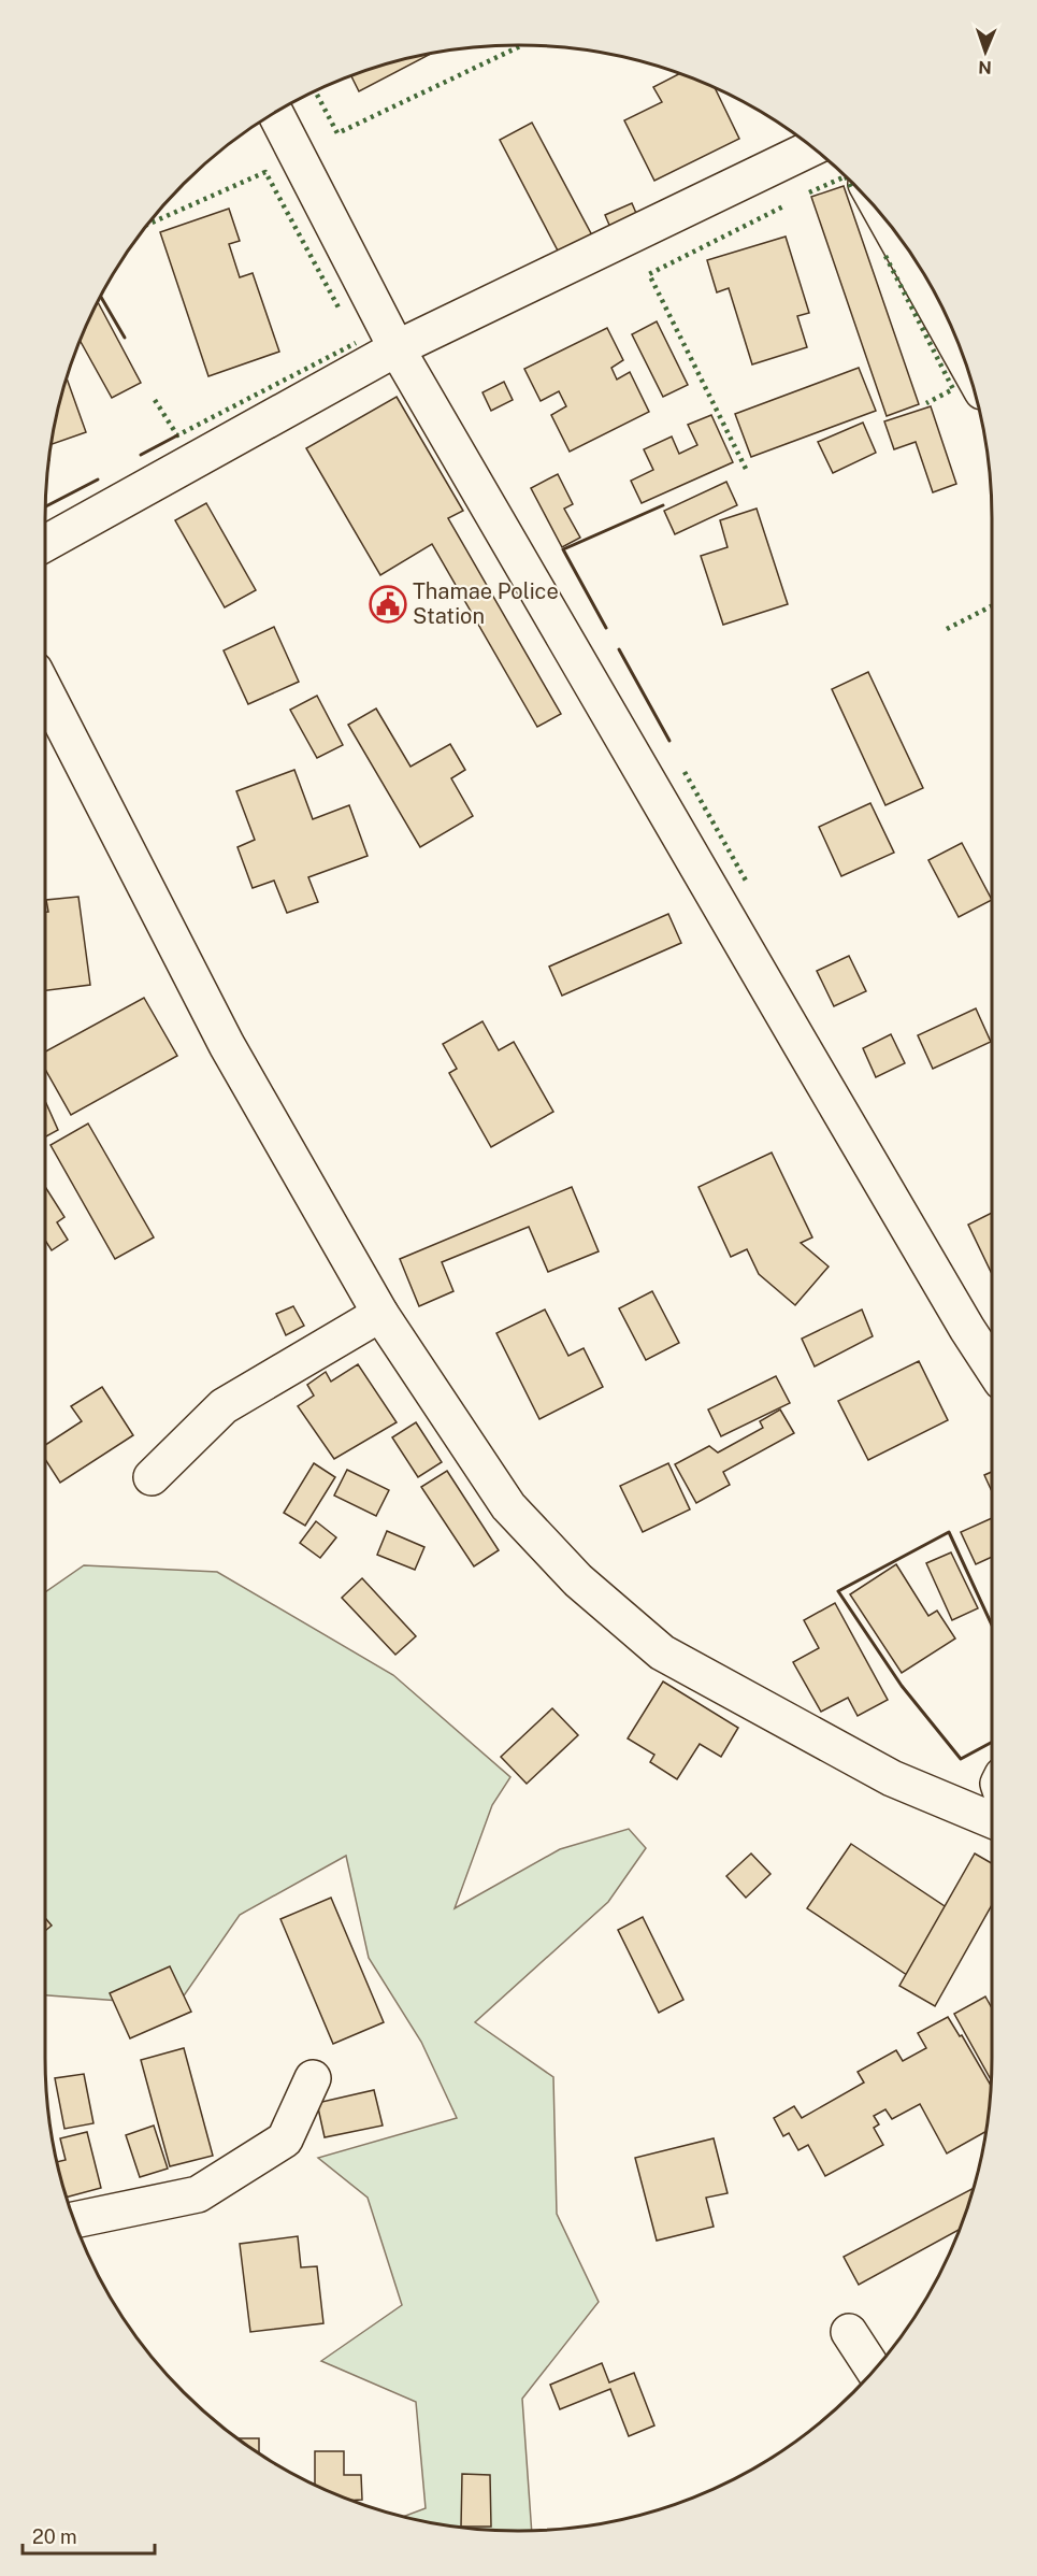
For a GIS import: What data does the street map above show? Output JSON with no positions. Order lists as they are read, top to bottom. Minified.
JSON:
{"places":{"public building":["Thamae Police Station"]},"scale_bar":"20 m","north":"bottom"}
